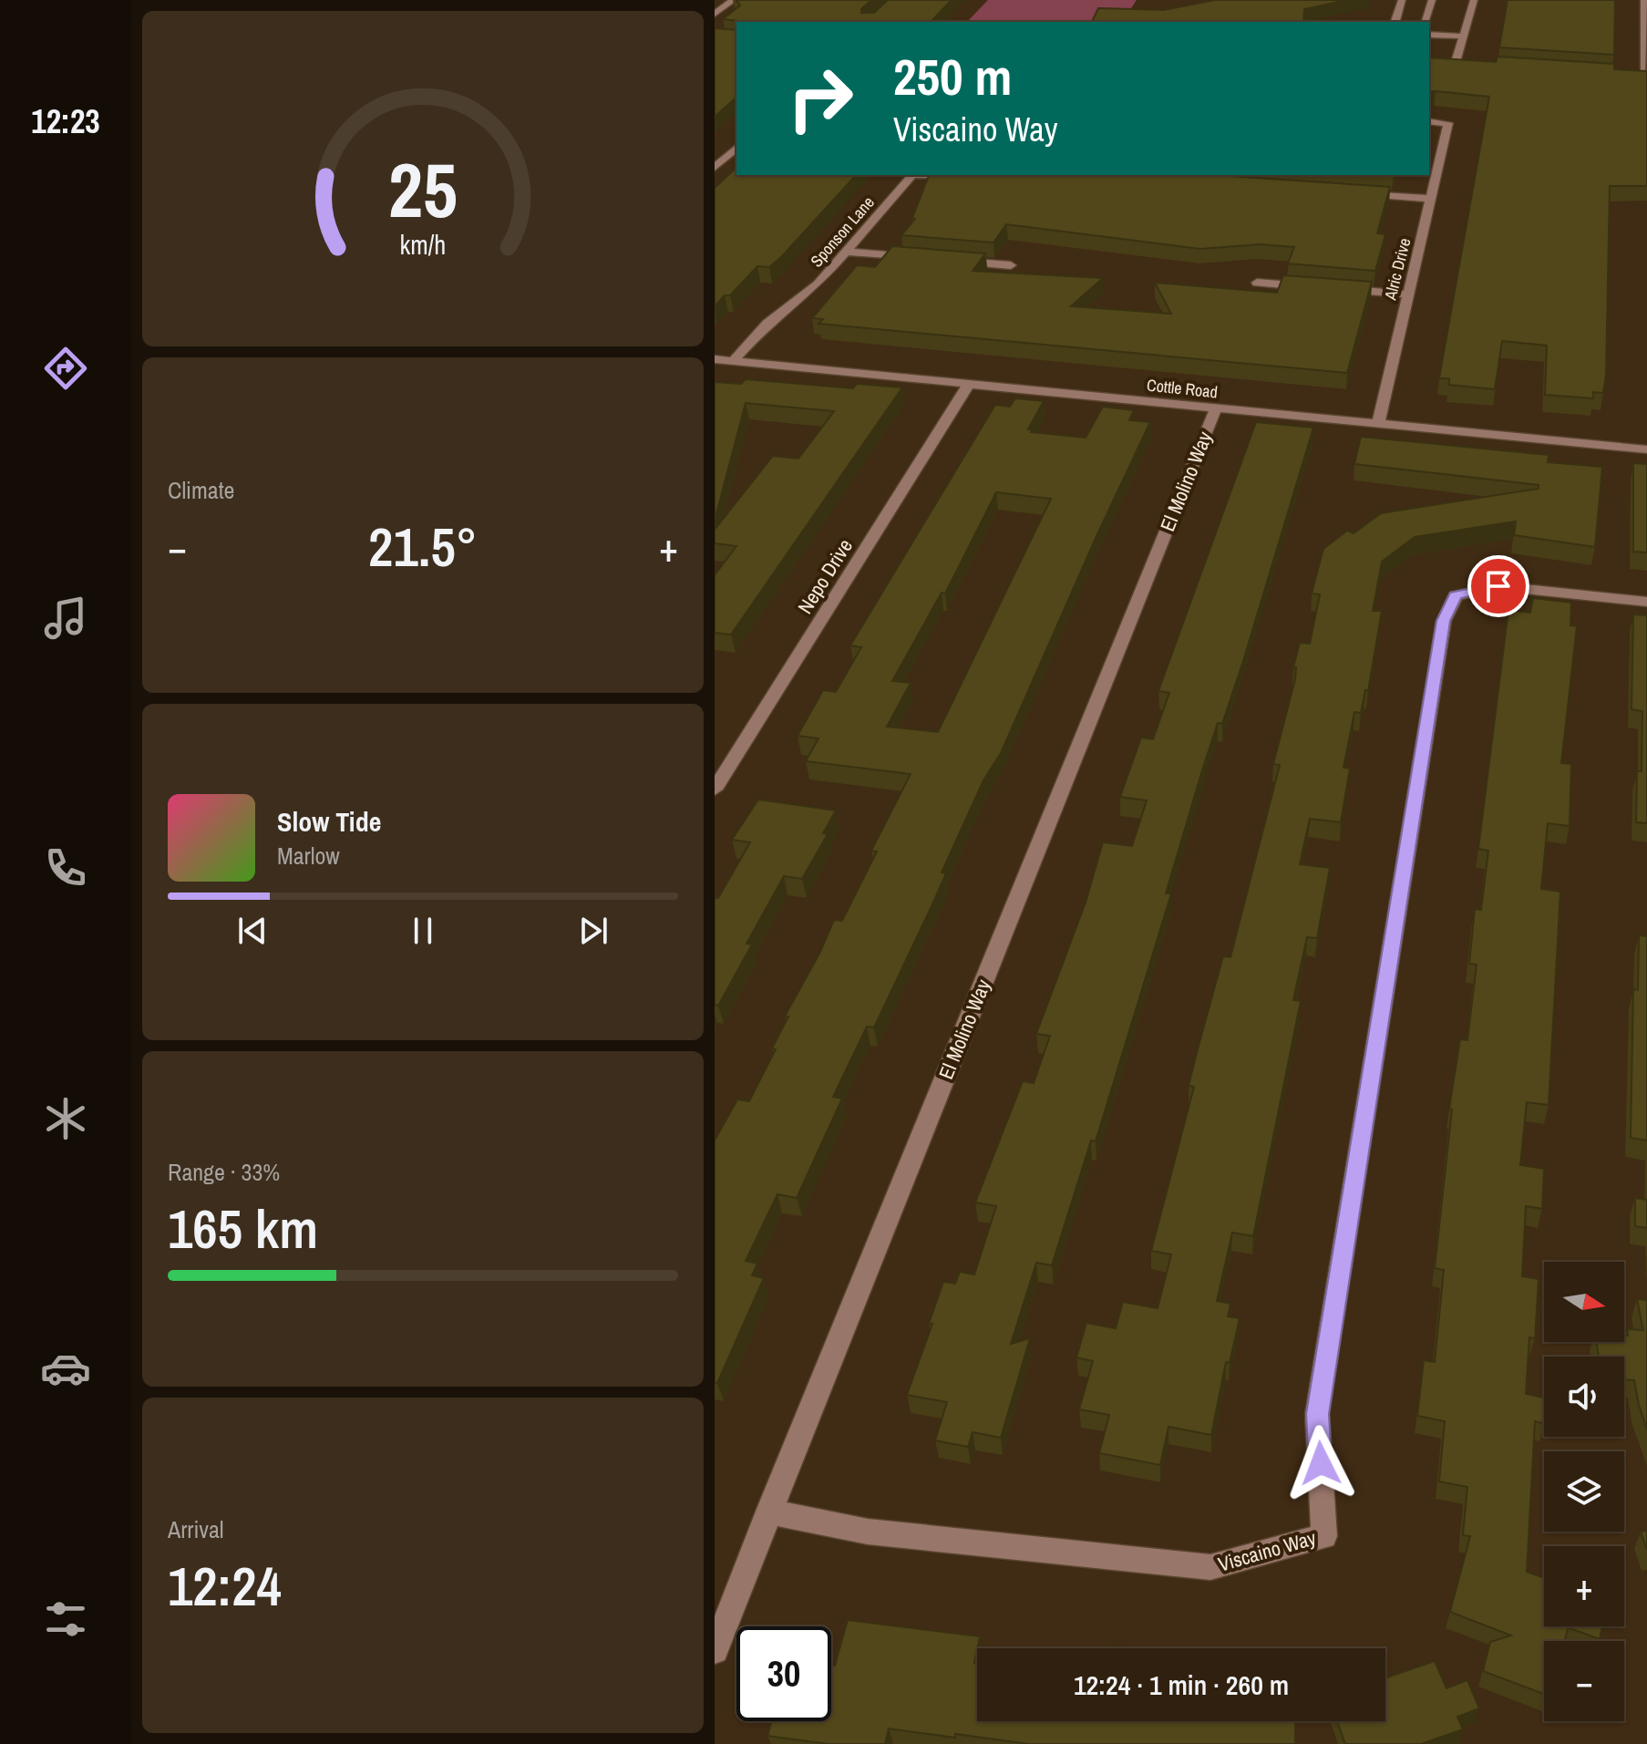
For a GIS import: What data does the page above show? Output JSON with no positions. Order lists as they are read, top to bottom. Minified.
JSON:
{"streets":{"street":["Sponson Lane","Alric Drive","Cottle Road","El Molino Way","Nepo Drive","Viscaino Way"]},"crossings":[["Sponson Lane","Cottle Road"],["Alric Drive","Cottle Road"],["Cottle Road","El Molino Way"],["Cottle Road","Nepo Drive"],["El Molino Way","Viscaino Way"]],"north":"right","page":{"tabs":"12:23","turn":["250 m","Viscaino Way"],"tile":["Climate",["Range · 33%","165 km"],["Arrival","12:24"]],"heat":["−","21.5°","+"],"song":["Slow Tide","Marlow"],"map_buttons":["+","−"],"limit":"30","trip":"12:24 · 1 min · 260 m","gauge":["25","km/h"]}}
